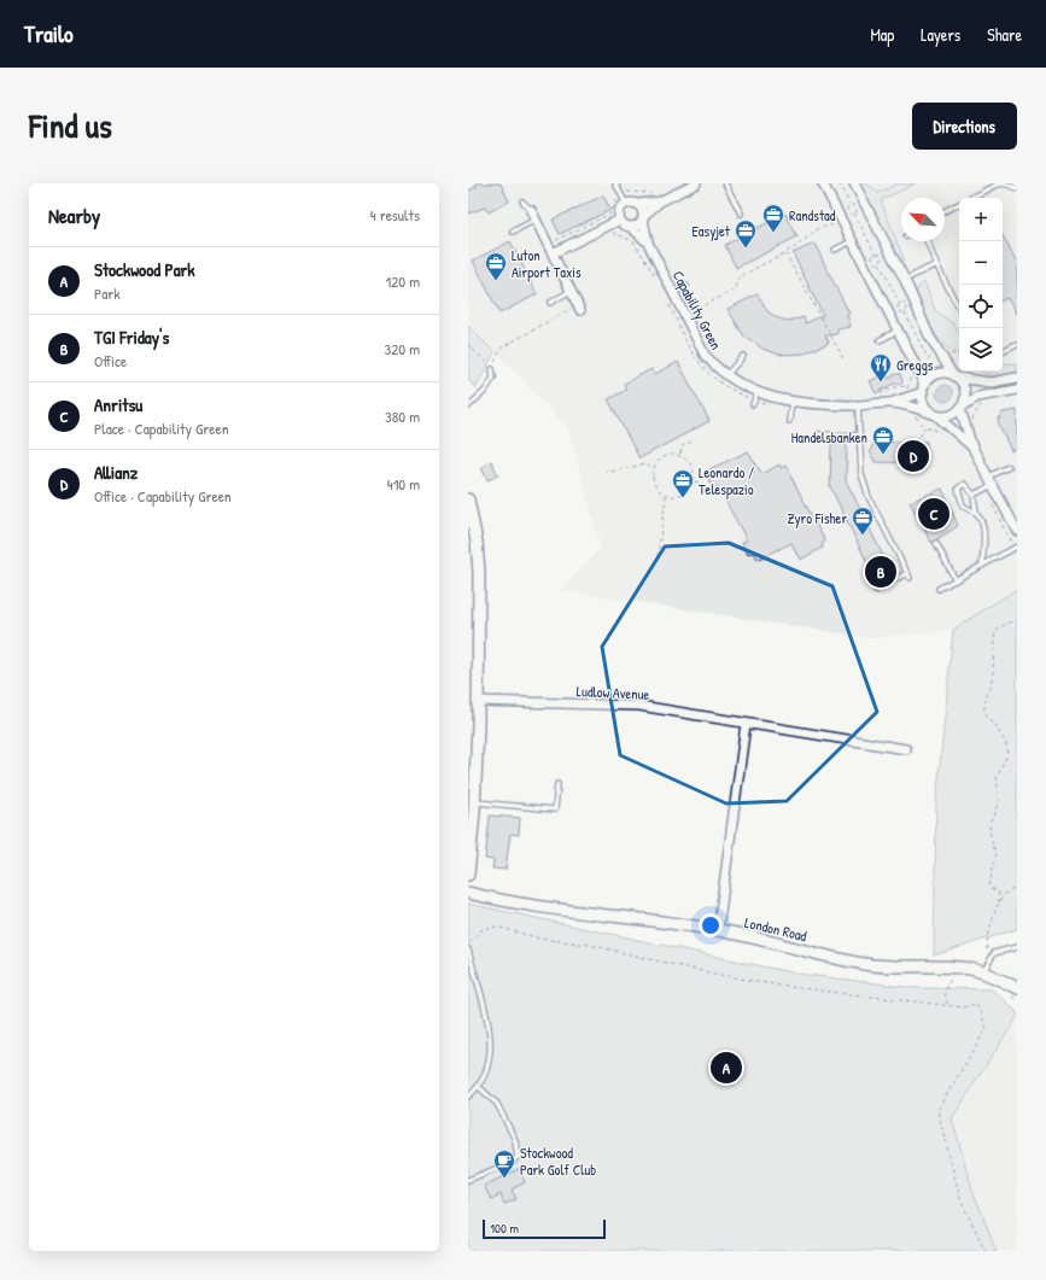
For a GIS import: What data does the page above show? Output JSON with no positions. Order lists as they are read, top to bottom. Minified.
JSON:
{"streets":{"street":["Capability Green","Ludlow Avenue","London Road"]},"places":{"office":["Randstad","Easyjet","Luton Airport Taxis","Handelsbanken","Leonardo / Telespazio","Zyro Fisher"],"restaurant":["Greggs"],"cafe":["Stockwood Park Golf Club"]},"scale_bar":"100 m","north":"top left","page":{"header":"Trailo","nav":["Map","Layers","Share"],"title":"Find us","buttons":"Directions","heading":["Nearby","4 results"],"map_buttons":["+","−"],"list":[{"mark":"A","name":"Stockwood Park","note":"Park","value":"120 m"},{"mark":"B","name":"TGI Friday's","note":"Office","value":"320 m"},{"mark":"C","name":"Anritsu","note":"Place · Capability Green","value":"380 m"},{"mark":"D","name":"Allianz","note":"Office · Capability Green","value":"410 m"}],"pins":["D","C","B","A"],"scale":"100 m"}}
